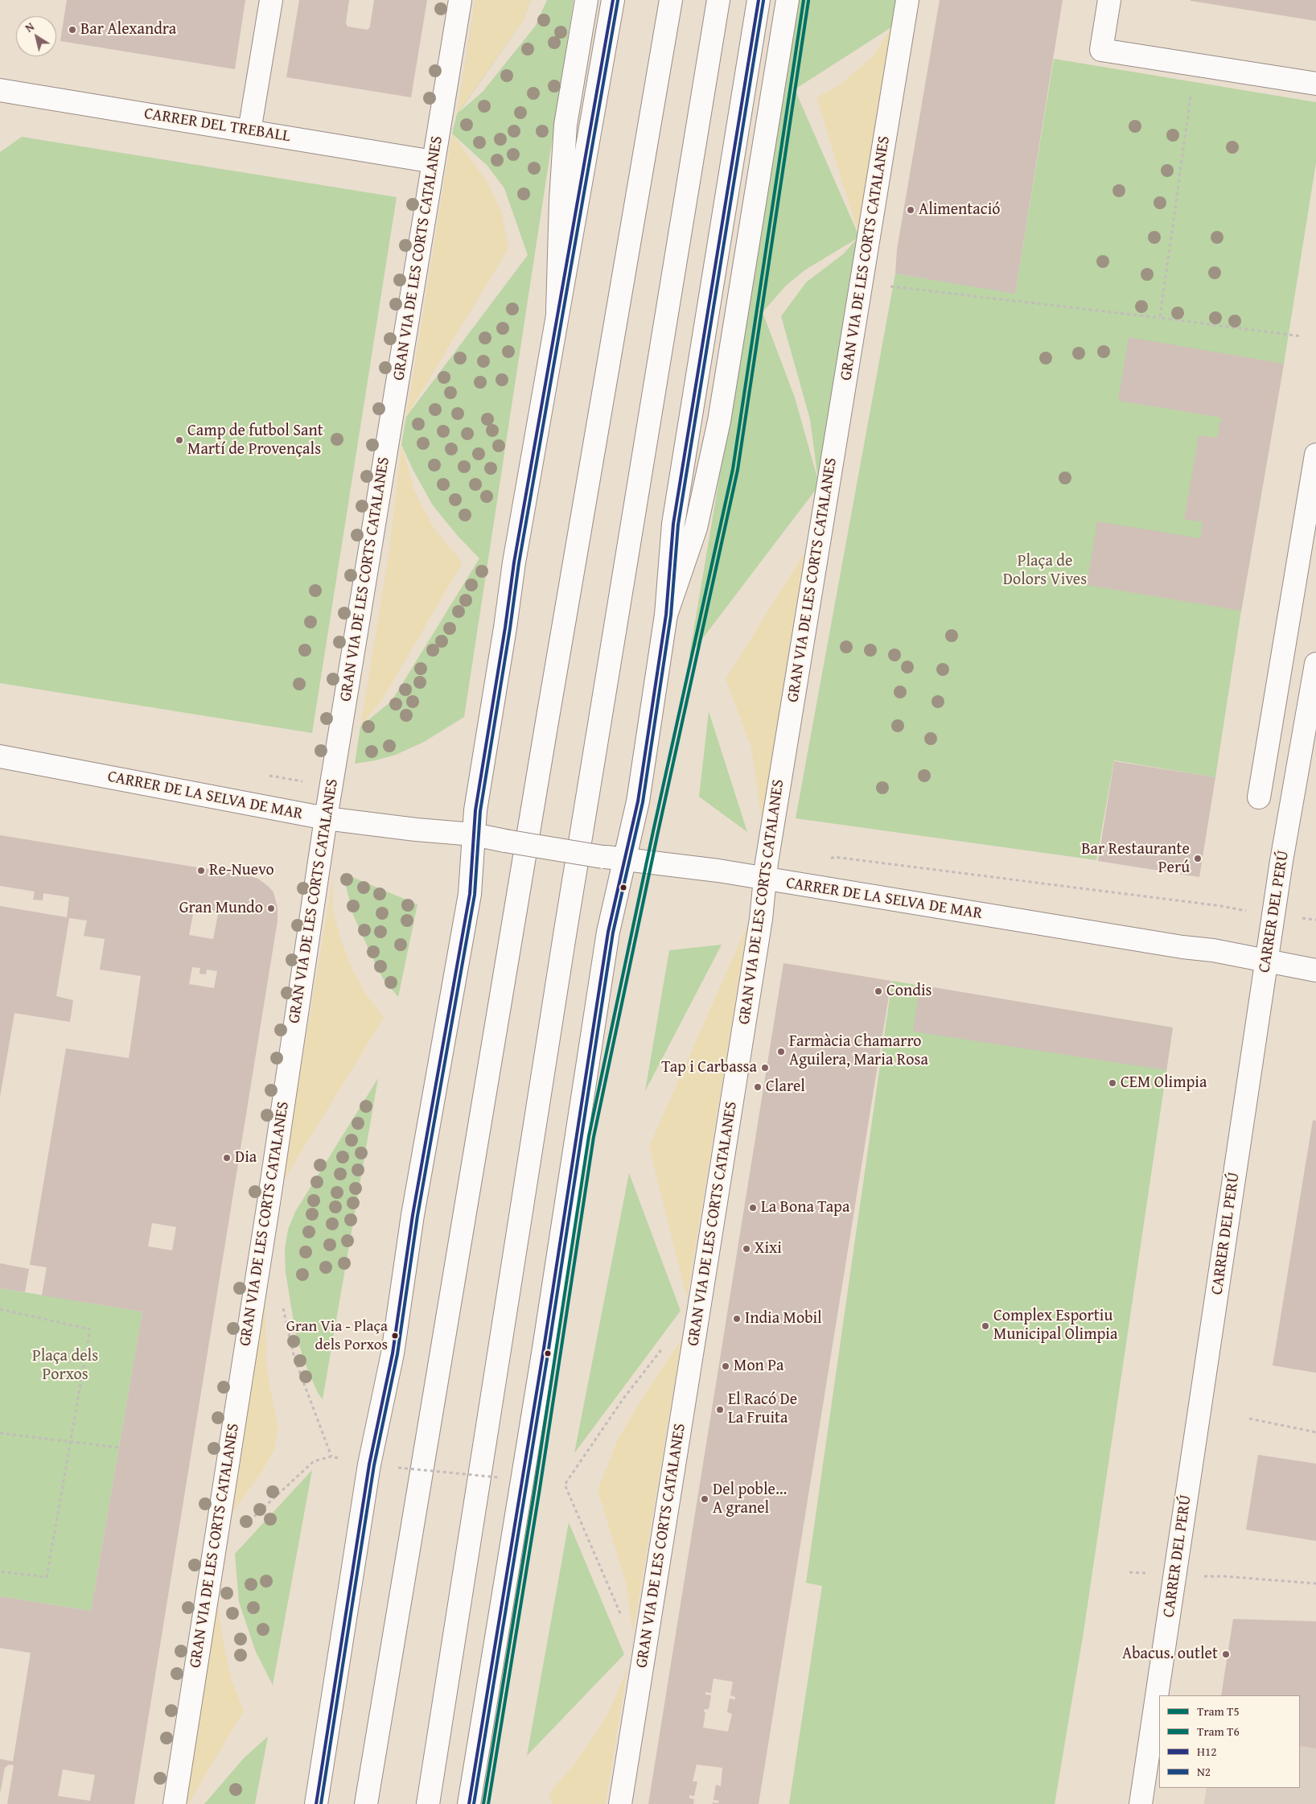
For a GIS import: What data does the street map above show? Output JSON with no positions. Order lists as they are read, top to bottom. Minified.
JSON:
{"streets":{"main road":["CARRER DEL TREBALL","GRAN VIA DE LES CORTS CATALANES","CARRER DE LA SELVA DE MAR","CARRER DEL PERÚ"]},"crossings":[["CARRER DEL TREBALL","GRAN VIA DE LES CORTS CATALANES"],["GRAN VIA DE LES CORTS CATALANES","CARRER DE LA SELVA DE MAR"],["CARRER DE LA SELVA DE MAR","CARRER DEL PERÚ"]],"parks":["Plaça de Dolors Vives","Plaça dels Porxos"],"places":["Bar Alexandra","Alimentació","Camp de futbol Sant Martí de Provençals","Bar Restaurante Perú","Re-Nuevo","Gran Mundo","Condis","Farmàcia Chamarro Aguilera, Maria Rosa","Tap i Carbassa","CEM Olimpia","Clarel","Dia","La Bona Tapa","Xixi","India Mobil","Complex Esportiu Municipal Olimpia","Gran Via - Plaça dels Porxos","Mon Pa","El Racó De La Fruita","Del poble... A granel","Abacus. outlet"],"lines":["tram line T5","transit line H12","tram line T6","transit line N2"],"legend":["Tram T5","Tram T6","H12","N2"],"north":"top left"}
